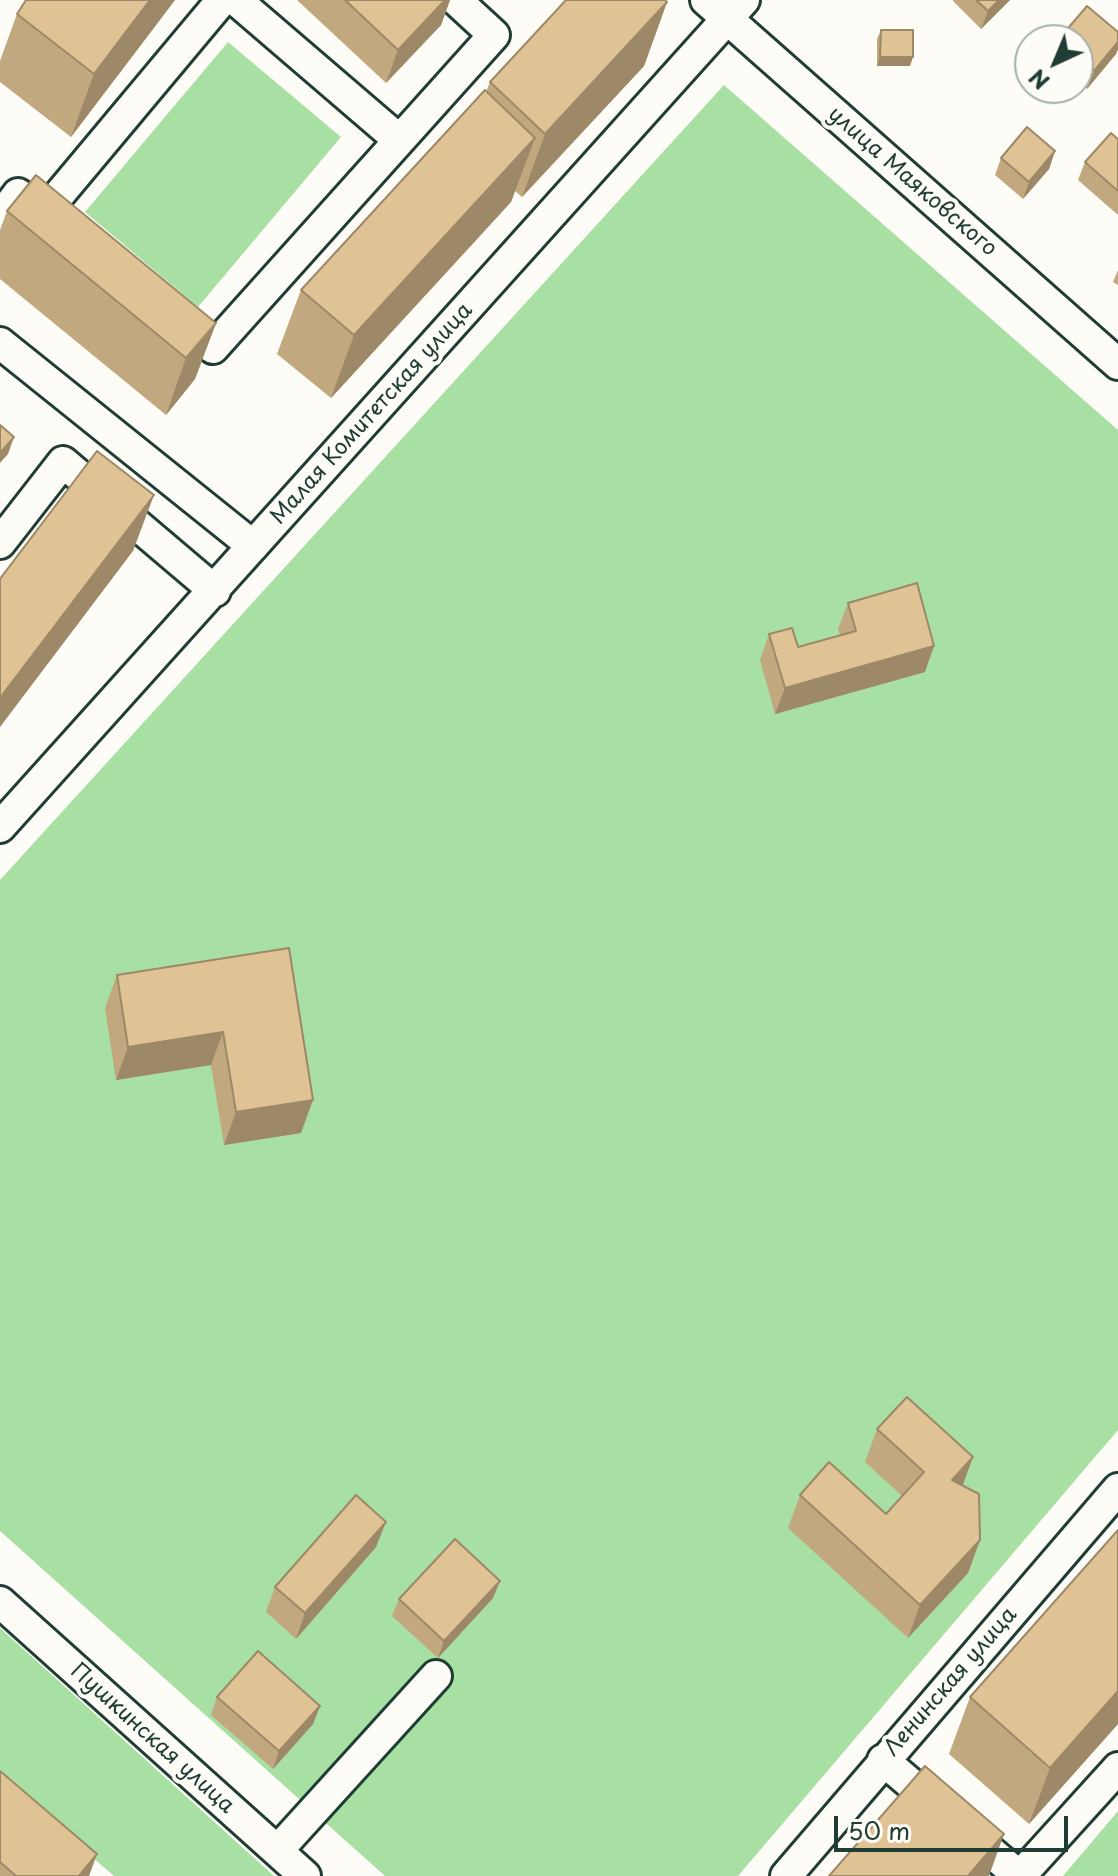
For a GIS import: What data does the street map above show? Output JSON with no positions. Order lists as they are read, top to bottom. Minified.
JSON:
{"streets":{"street":["улица Маяковского","Малая Комитетская улица","Ленинская улица","Пушкинская улица"]},"crossings":[["улица Маяковского","Малая Комитетская улица"]],"scale_bar":"50 m","north":"bottom left"}
